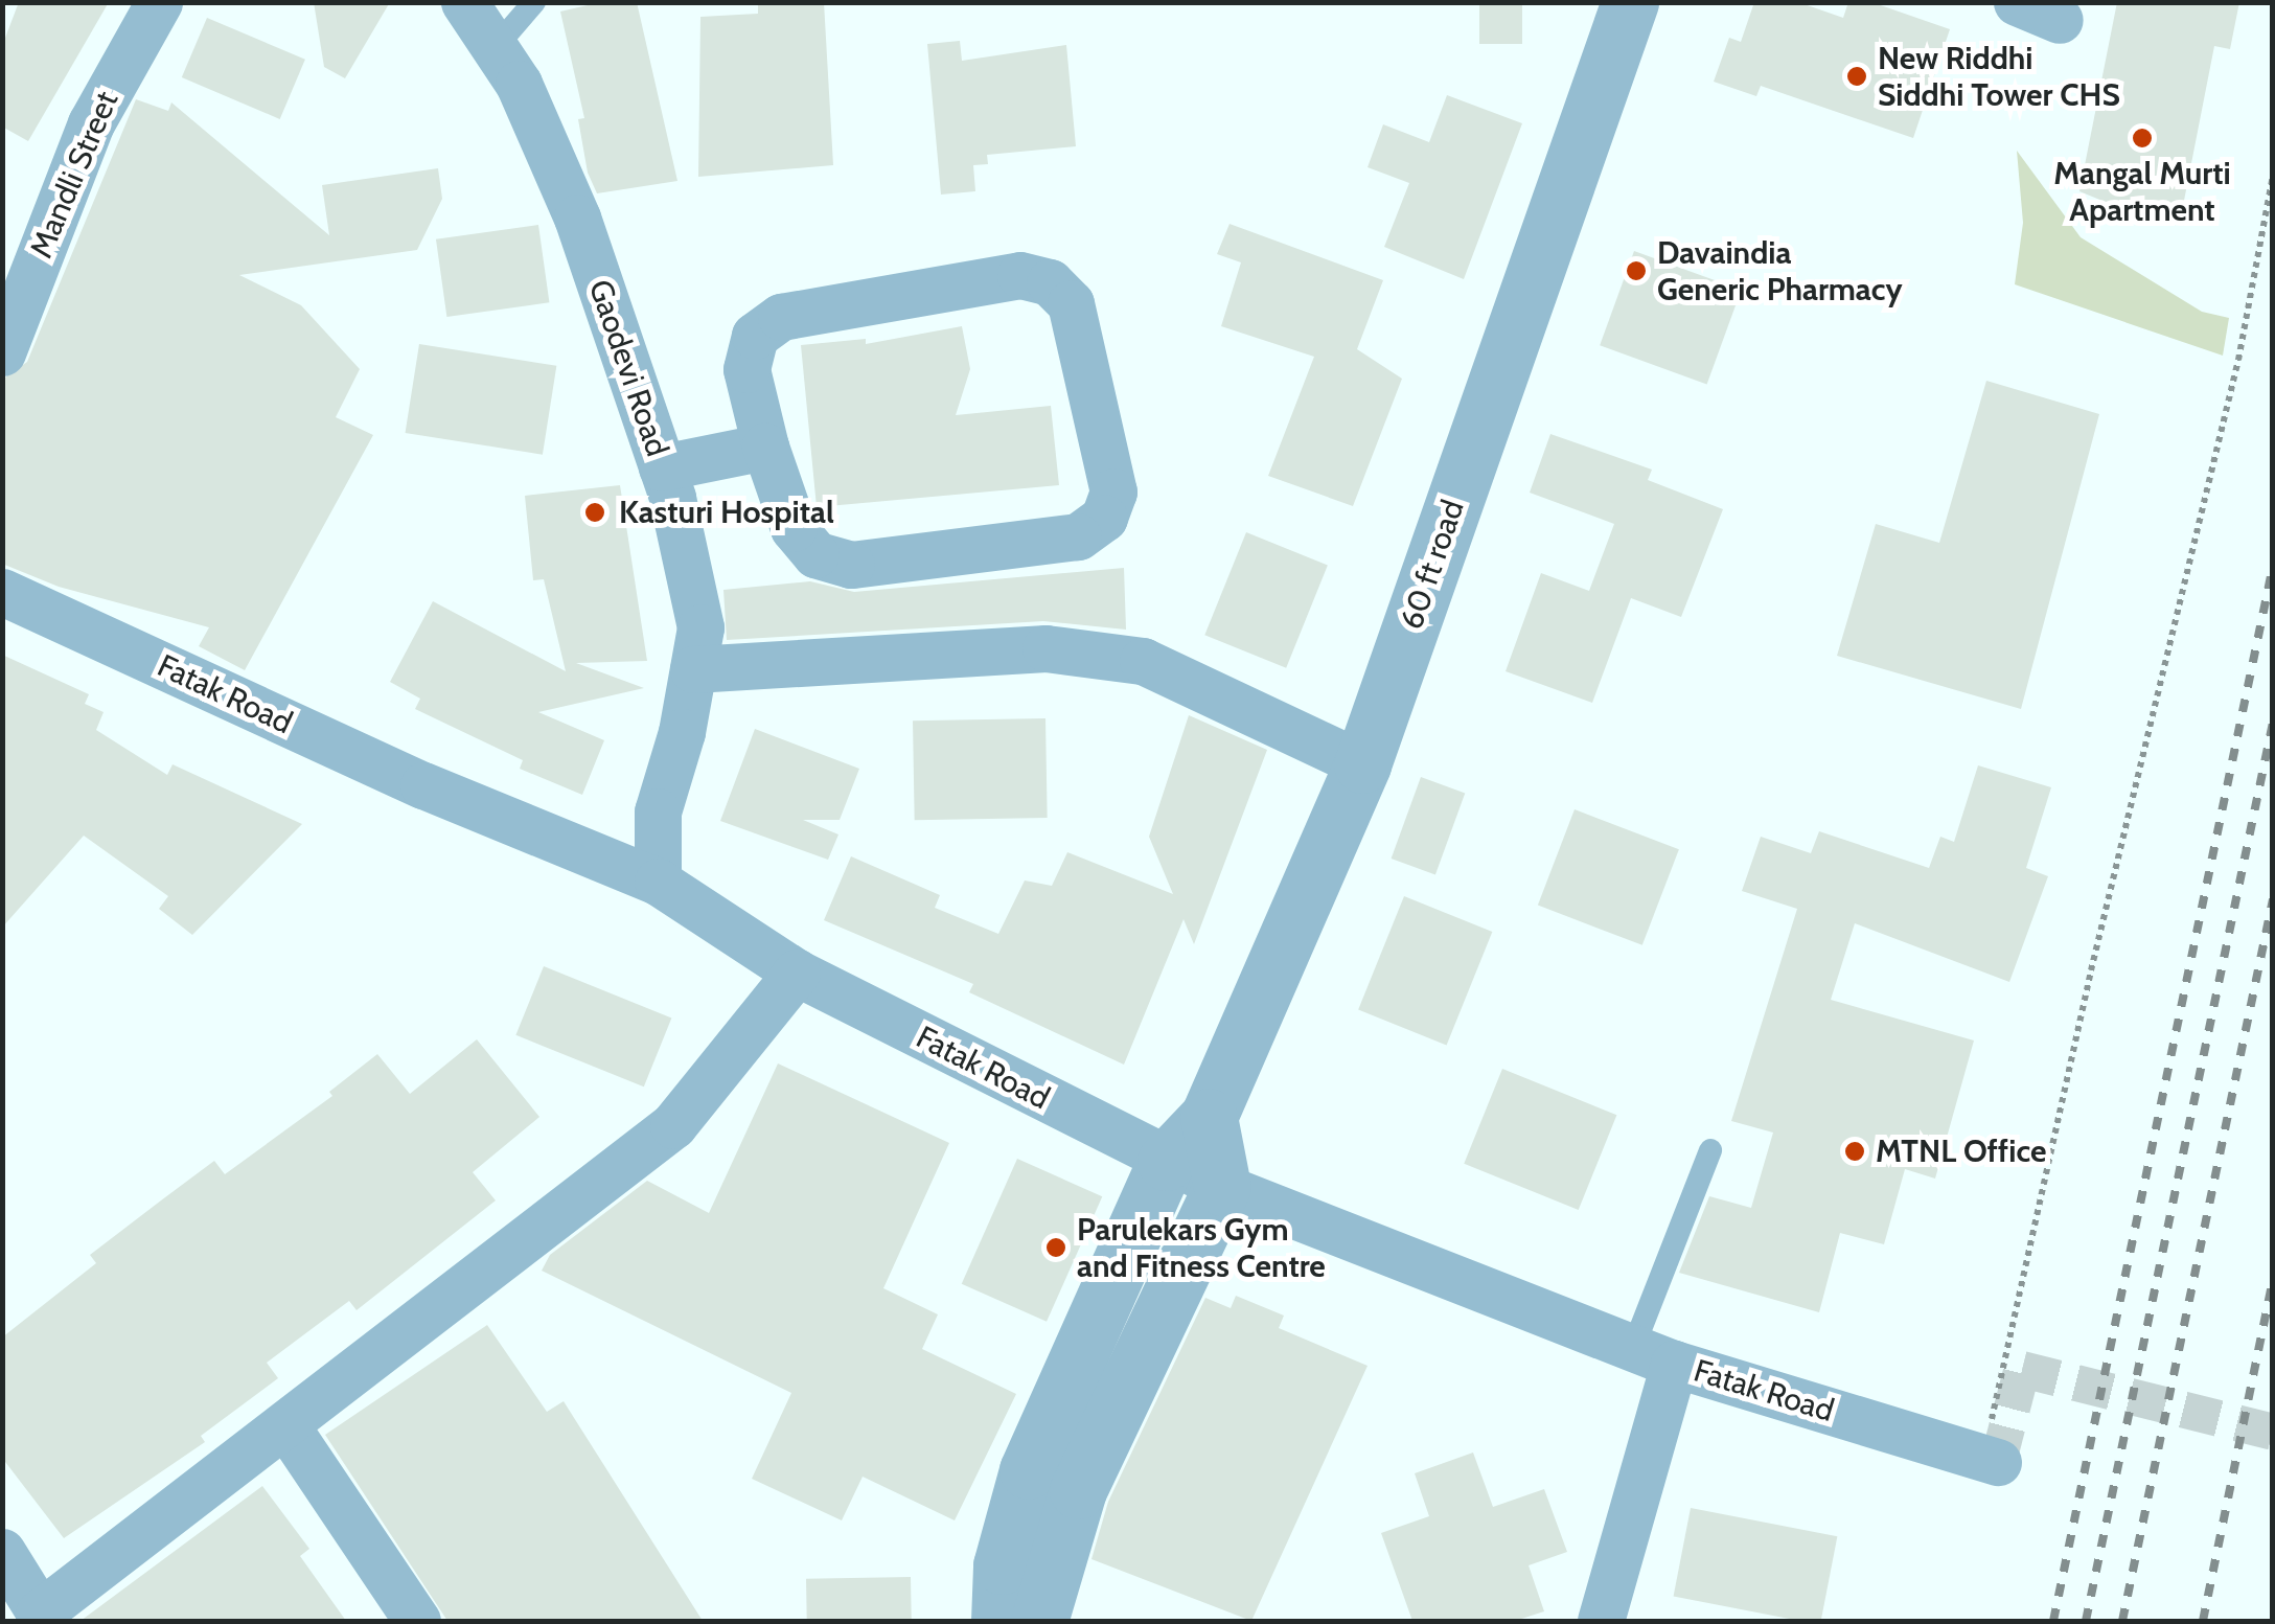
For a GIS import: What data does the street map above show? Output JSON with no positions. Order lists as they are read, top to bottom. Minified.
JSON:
{"streets":{"street":["Mandli Street","Gaodevi Road","60 ft road","Fatak Road"]},"crossings":[["Gaodevi Road","Fatak Road"]],"places":["New Riddhi Siddhi Tower CHS","Mangal Murti Apartment","Davaindia Generic Pharmacy","Kasturi Hospital","MTNL Office","Parulekars Gym and Fitness Centre"]}
